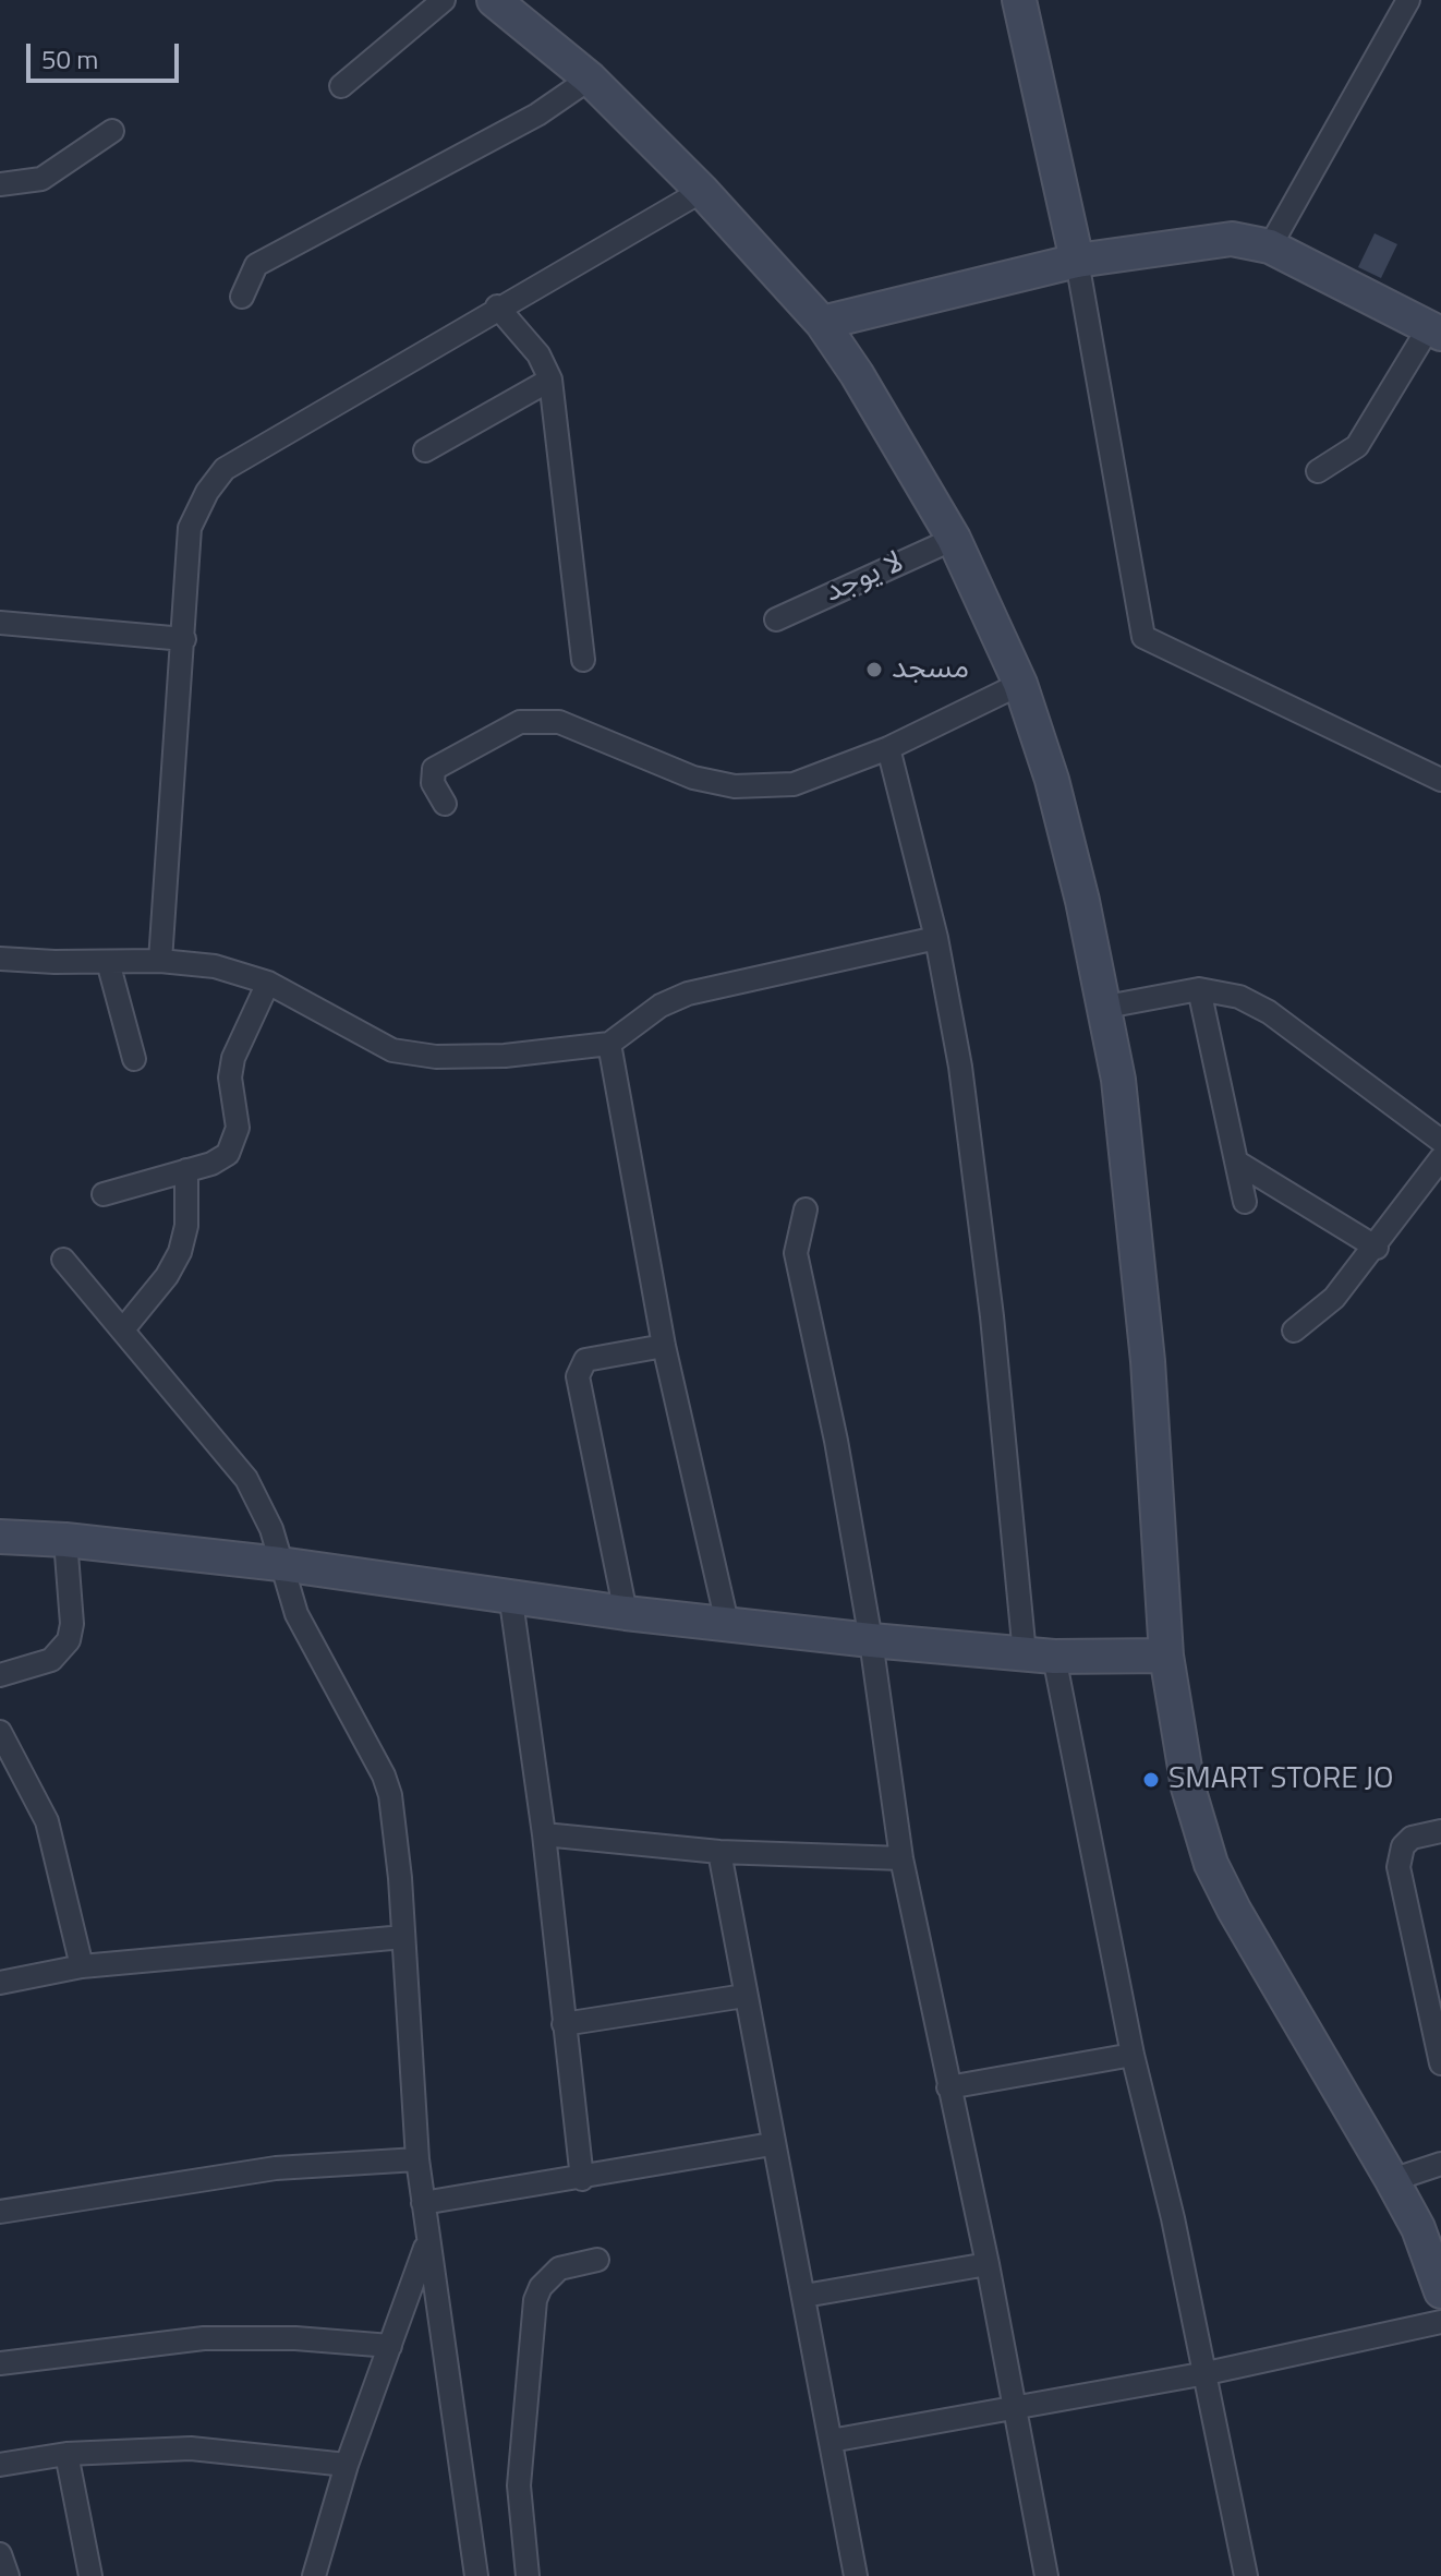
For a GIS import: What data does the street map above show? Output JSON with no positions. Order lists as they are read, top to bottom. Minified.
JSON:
{"streets":{"street":["لا يوجد"]},"places":["مسجد","SMART STORE JO"],"scale_bar":"50 m"}
